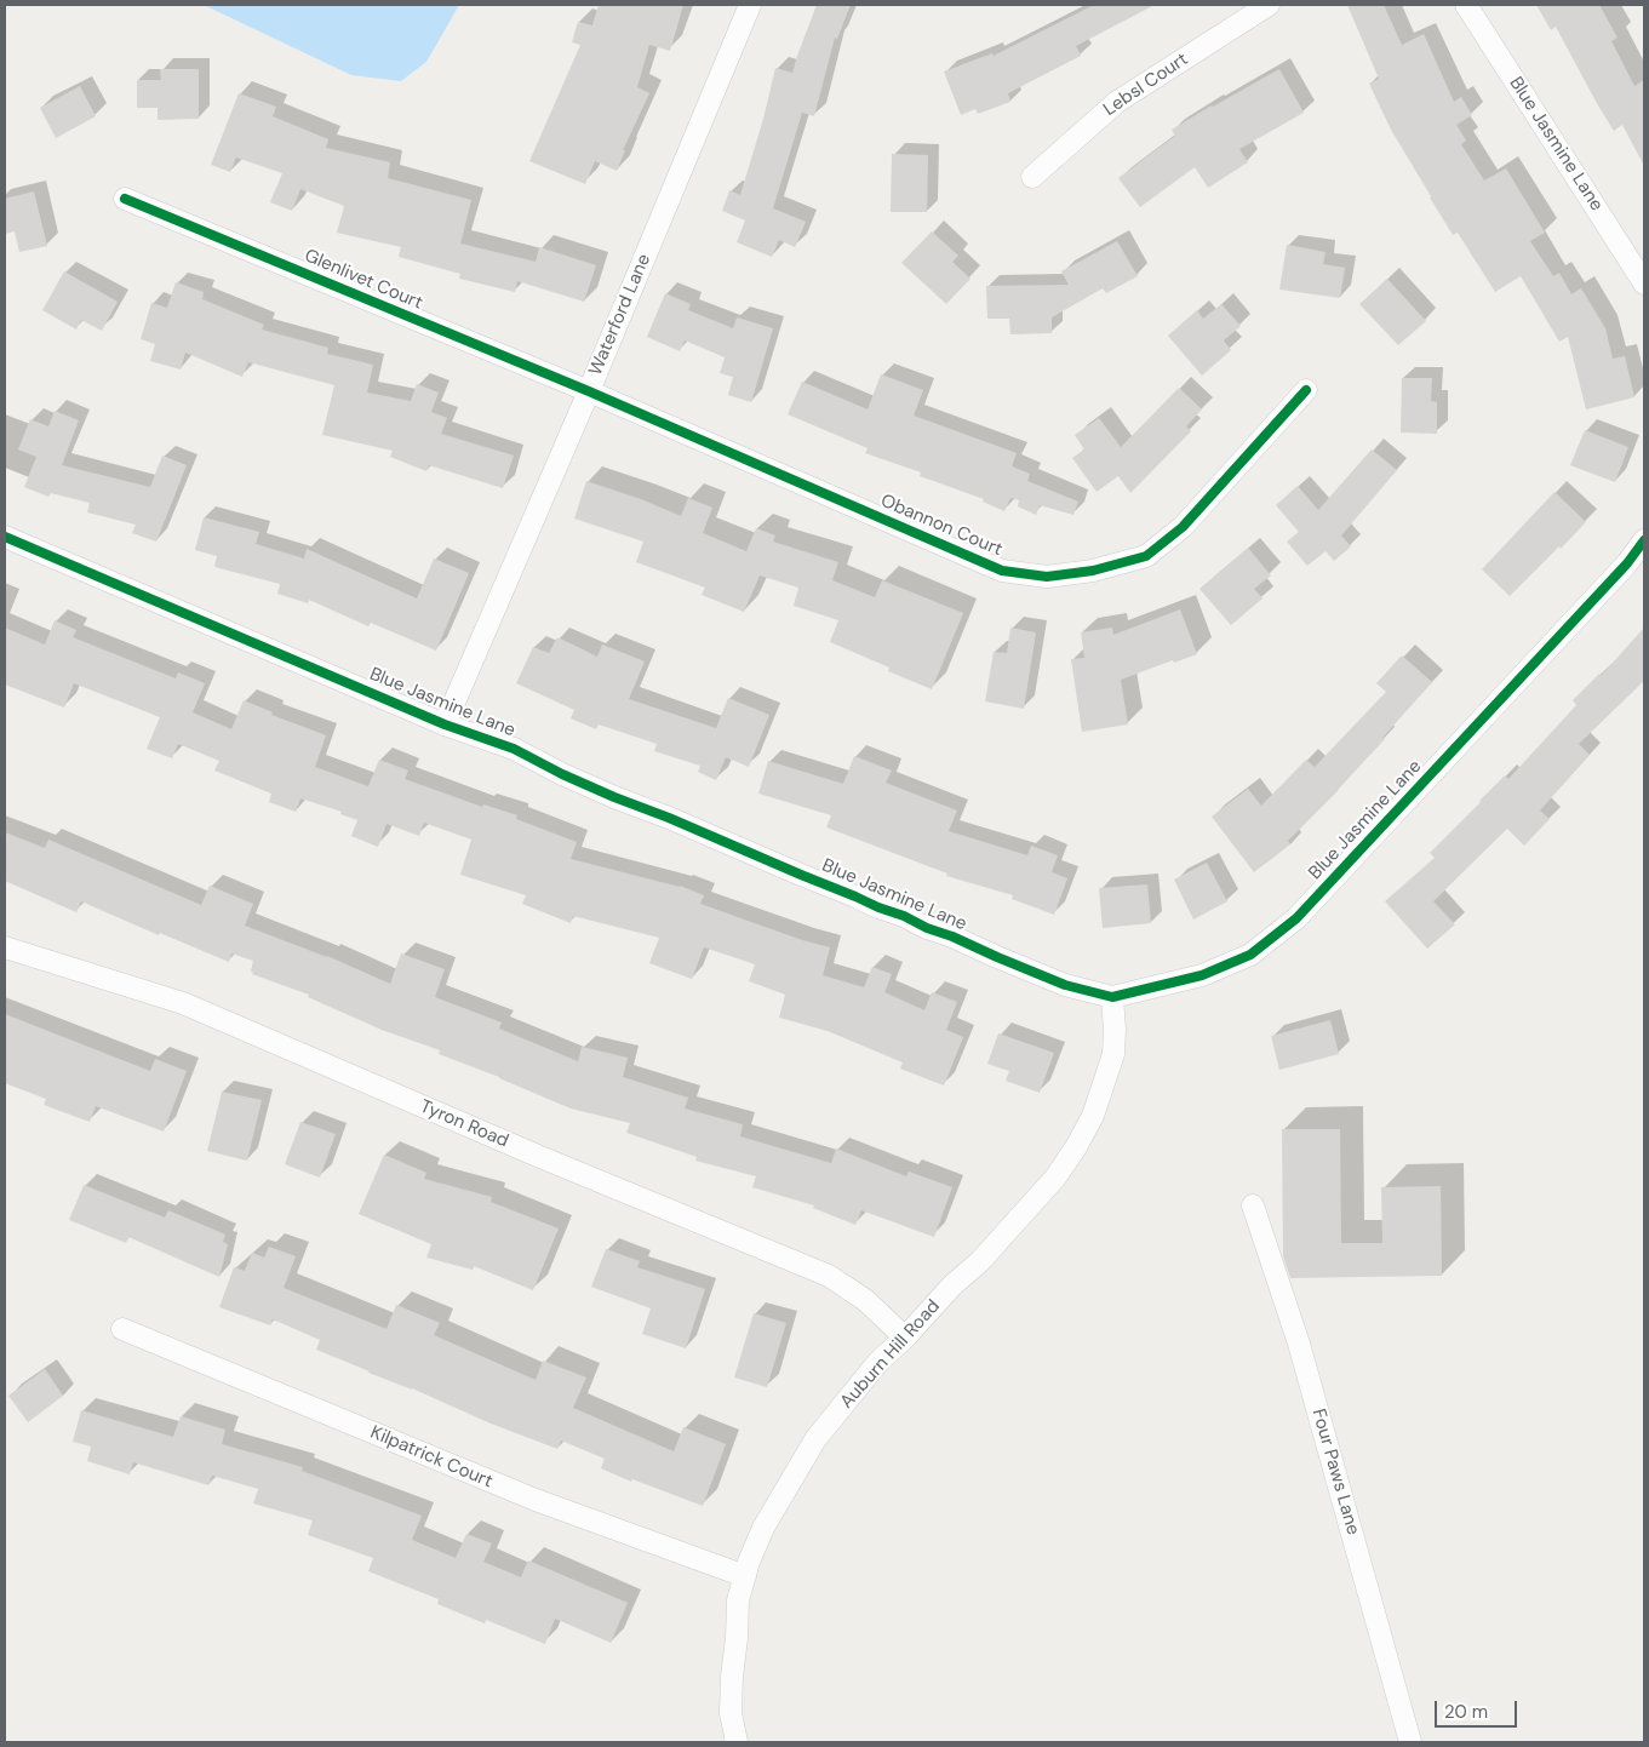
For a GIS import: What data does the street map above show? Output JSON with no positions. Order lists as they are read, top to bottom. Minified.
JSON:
{"streets":{"street":["Lebsl Court","Blue Jasmine Lane","Glenlivet Court","Waterford Lane","Obannon Court","Tyron Road","Auburn Hill Road","Kilpatrick Court","Four Paws Lane"]},"crossings":[["Blue Jasmine Lane","Waterford Lane"],["Blue Jasmine Lane","Auburn Hill Road"],["Glenlivet Court","Waterford Lane"],["Glenlivet Court","Obannon Court"],["Waterford Lane","Obannon Court"],["Tyron Road","Auburn Hill Road"],["Auburn Hill Road","Kilpatrick Court"]],"scale_bar":"20 m"}
